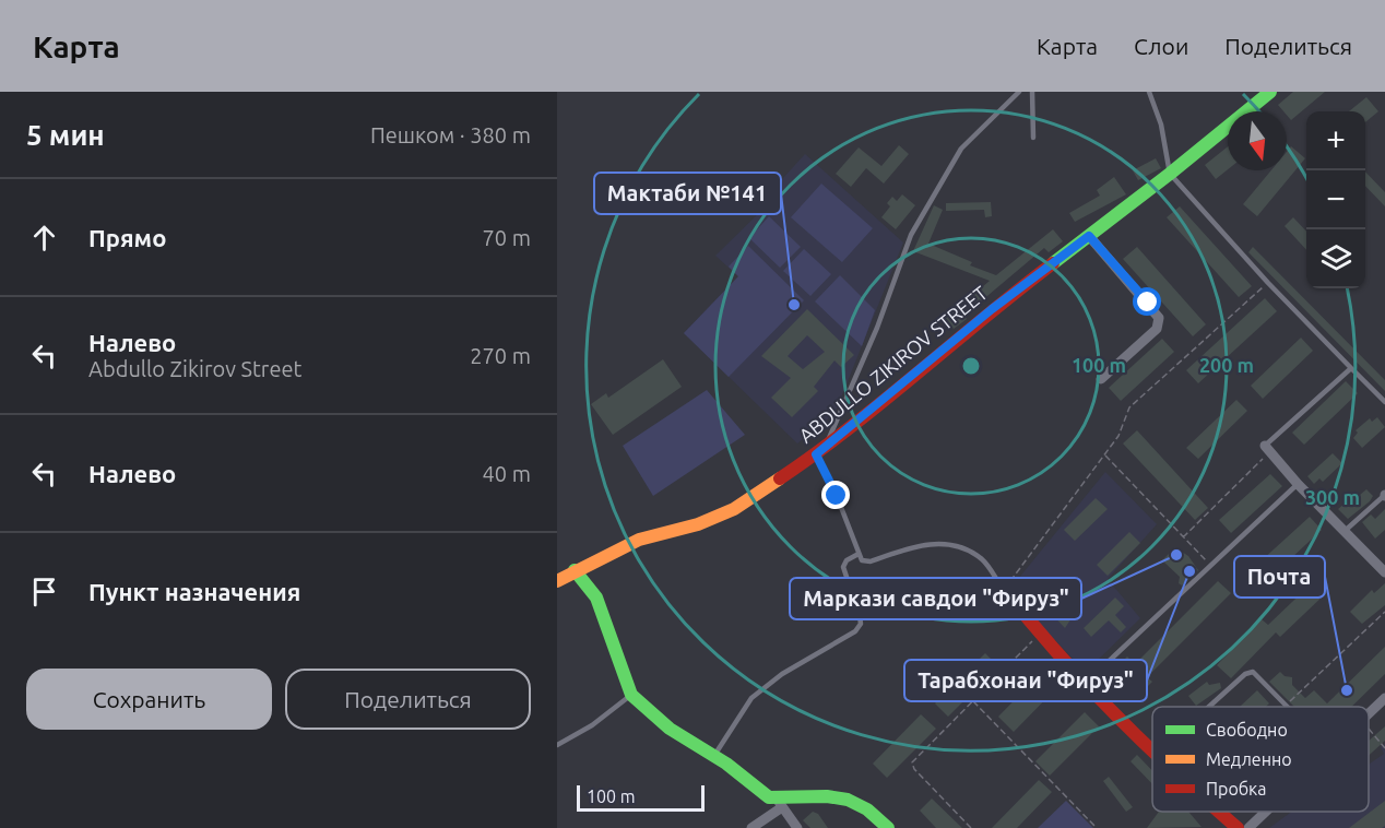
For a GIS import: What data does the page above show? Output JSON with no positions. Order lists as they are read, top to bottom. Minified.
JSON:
{"streets":{"street":["ABDULLO ZIKIROV STREET"]},"places":["Мактаби №141","Маркази савдои \"Фируз\"","Тарабхонаи \"Фируз\"","Почта"],"legend":["Свободно","Медленно","Пробка"],"scale_bar":"100 m","north":"bottom","page":{"header":"Карта","nav":["Карта","Слои","Поделиться"],"heading":["5 мин","Пешком · 380 m"],"map_buttons":["+","−"],"list":[["Прямо","70 m"],["Налево","Abdullo Zikirov Street","270 m"],["Налево","40 m"],"Пункт назначения"],"buttons":["Сохранить","Поделиться"],"scale":"100 m"},"rings":["100 m","200 m","300 m"]}
